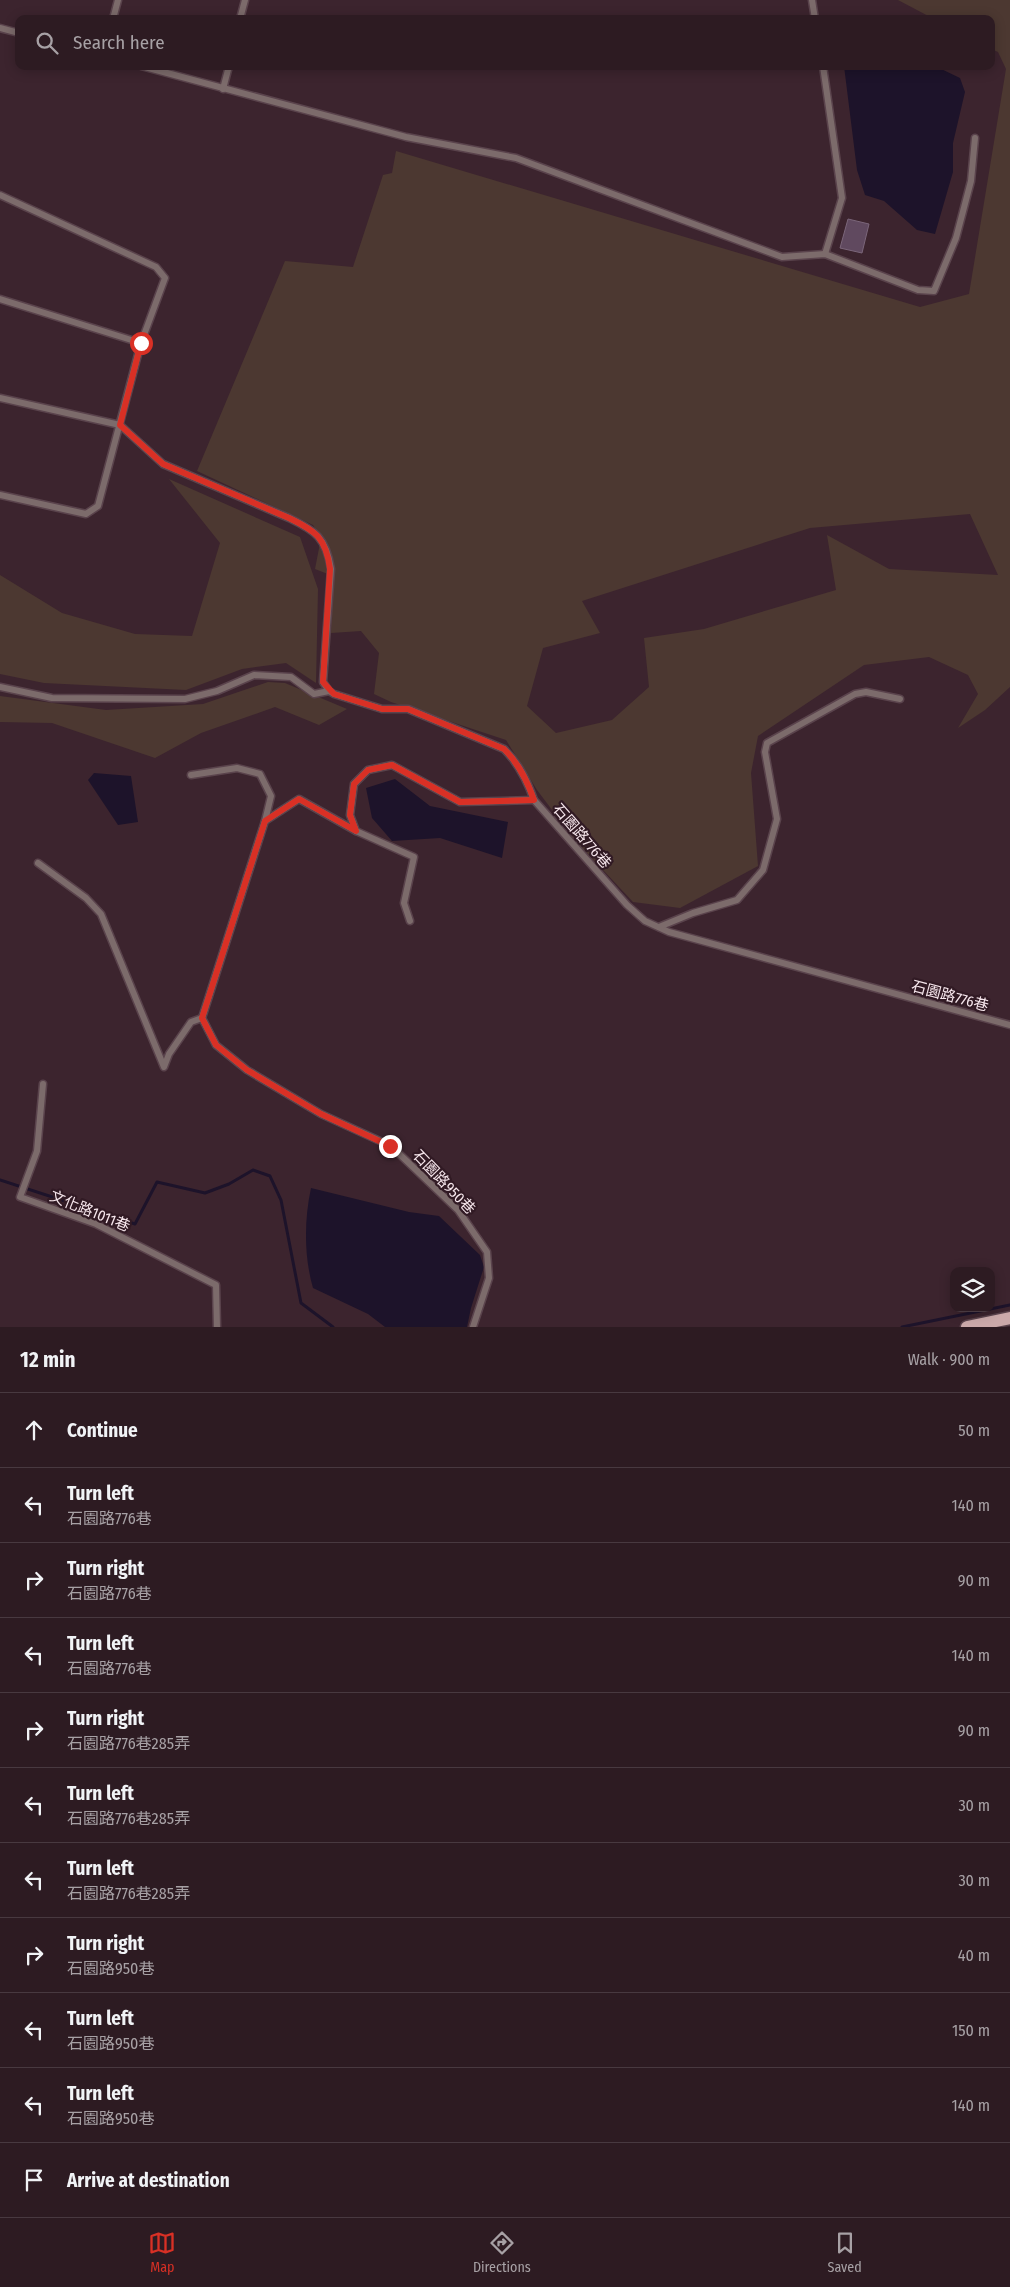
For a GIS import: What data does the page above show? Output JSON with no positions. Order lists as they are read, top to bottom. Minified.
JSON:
{"streets":{"lane":["石園路776巷","石園路950巷","文化路1011巷"]},"page":{"search":"Search here","heading":["12 min","Walk · 900 m"],"list":[["Continue","50 m"],["Turn left","石園路776巷","140 m"],["Turn right","石園路776巷","90 m"],["Turn left","石園路776巷","140 m"],["Turn right","石園路776巷285弄","90 m"],["Turn left","石園路776巷285弄","30 m"],["Turn left","石園路776巷285弄","30 m"],["Turn right","石園路950巷","40 m"],["Turn left","石園路950巷","150 m"],["Turn left","石園路950巷","140 m"],"Arrive at destination"],"nav":["Map","Directions","Saved"]}}
